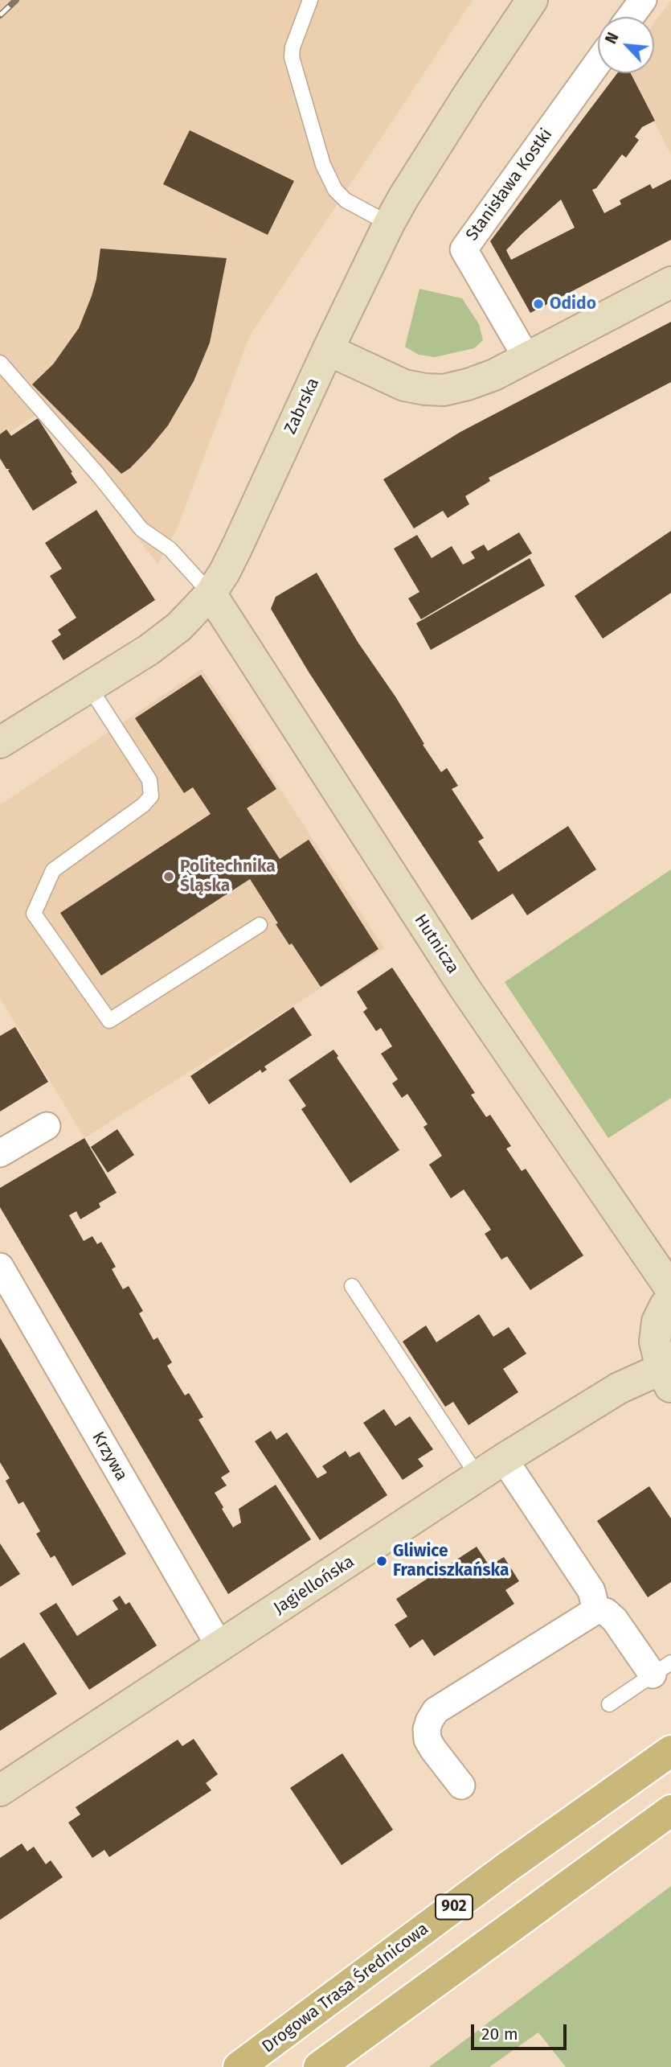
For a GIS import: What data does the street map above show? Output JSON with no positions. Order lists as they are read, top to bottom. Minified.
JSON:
{"streets":{"main road":["902","Drogowa Trasa Średnicowa"],"street":["Stanisława Kostki","Zabrska","Hutnicza","Krzywa","Jagiellońska"]},"crossings":[["Zabrska","Hutnicza"],["Krzywa","Jagiellońska"]],"places":["Odido","Politechnika Śląska","Gliwice Franciszkańska"],"scale_bar":"20 m","north":"top left"}
